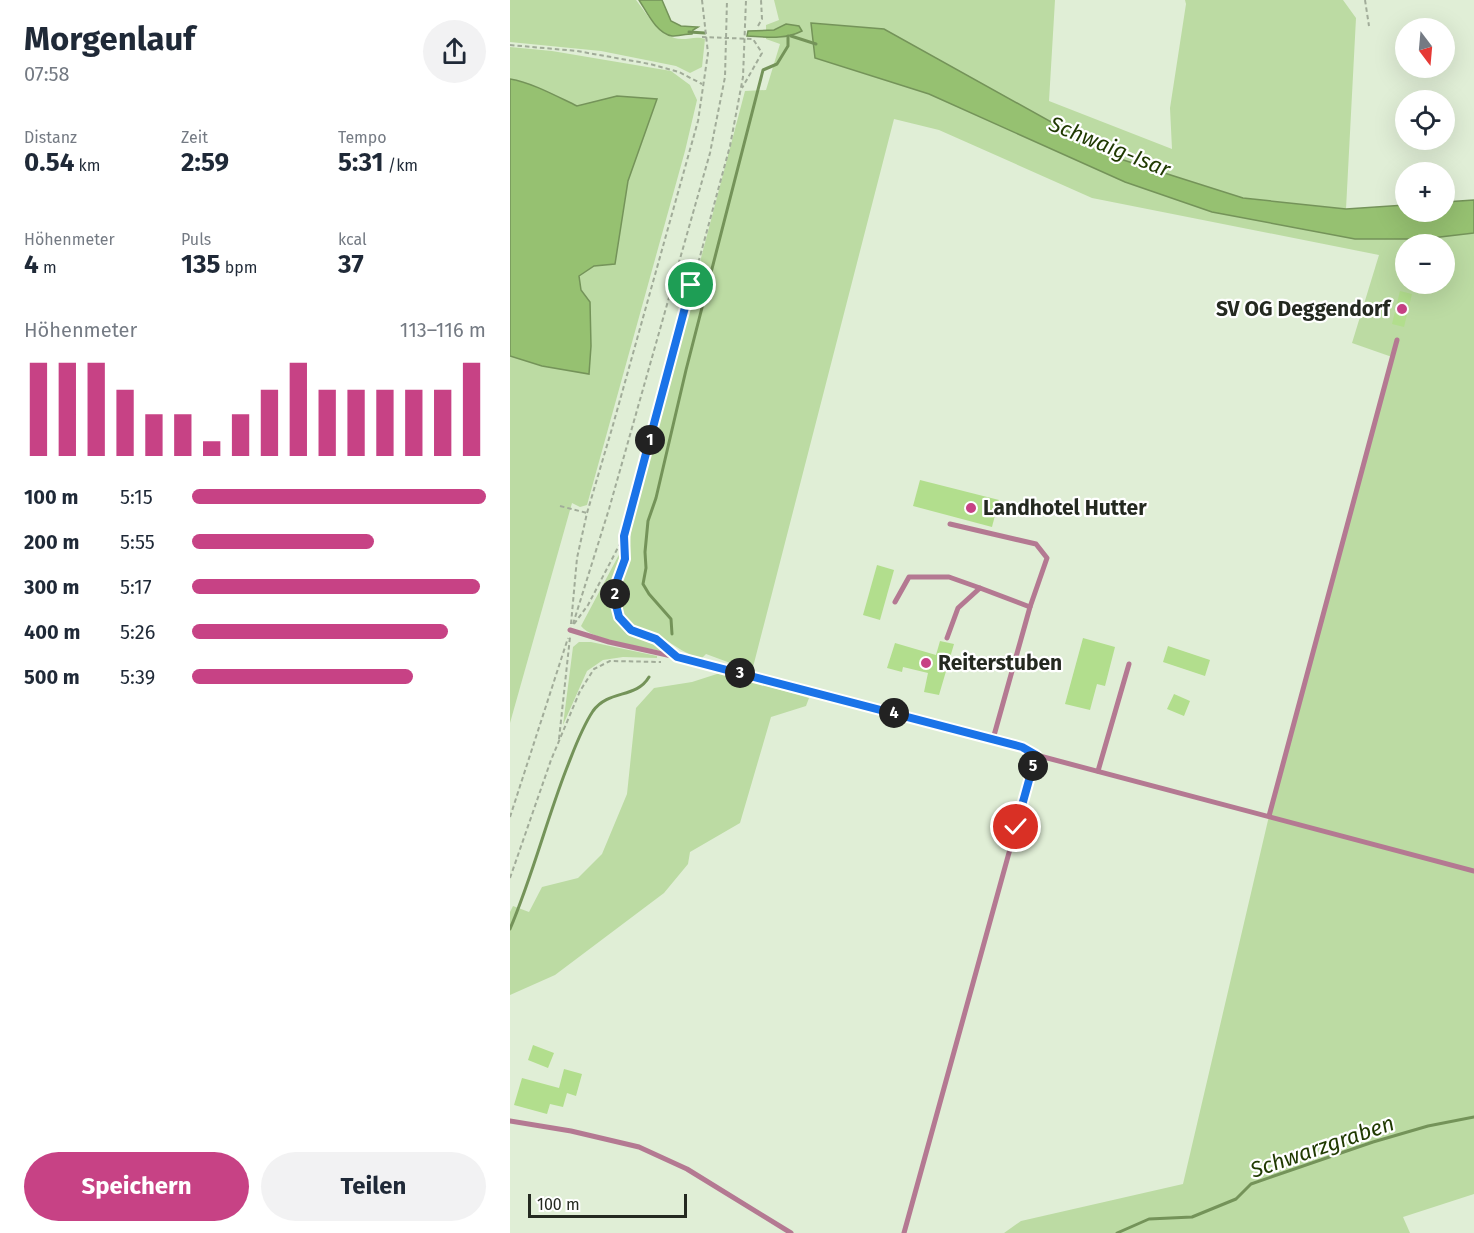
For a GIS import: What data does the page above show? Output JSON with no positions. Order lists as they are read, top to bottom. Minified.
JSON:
{"water":["Schwaig-Isar","Schwarzgraben"],"places":["SV OG Deggendorf","Landhotel Hutter","Reiterstuben"],"scale_bar":"100 m","north":"bottom","page":{"heading":["Morgenlauf","07:58"],"map_buttons":["+","−"],"stats":[["Distanz","0.54 km"],["Zeit","2:59"],["Tempo","5:31 /km"],["Höhenmeter","4 m"],["Puls","135 bpm"],["kcal","37"]],"chart":["Höhenmeter","113–116 m"],"pins":["1","2","3","4","5"],"list":[{"name":"100 m","note":"5:15"},{"name":"200 m","note":"5:55"},{"name":"300 m","note":"5:17"},{"name":"400 m","note":"5:26"},{"name":"500 m","note":"5:39"}],"buttons":["Speichern","Teilen"],"scale":"100 m"}}
